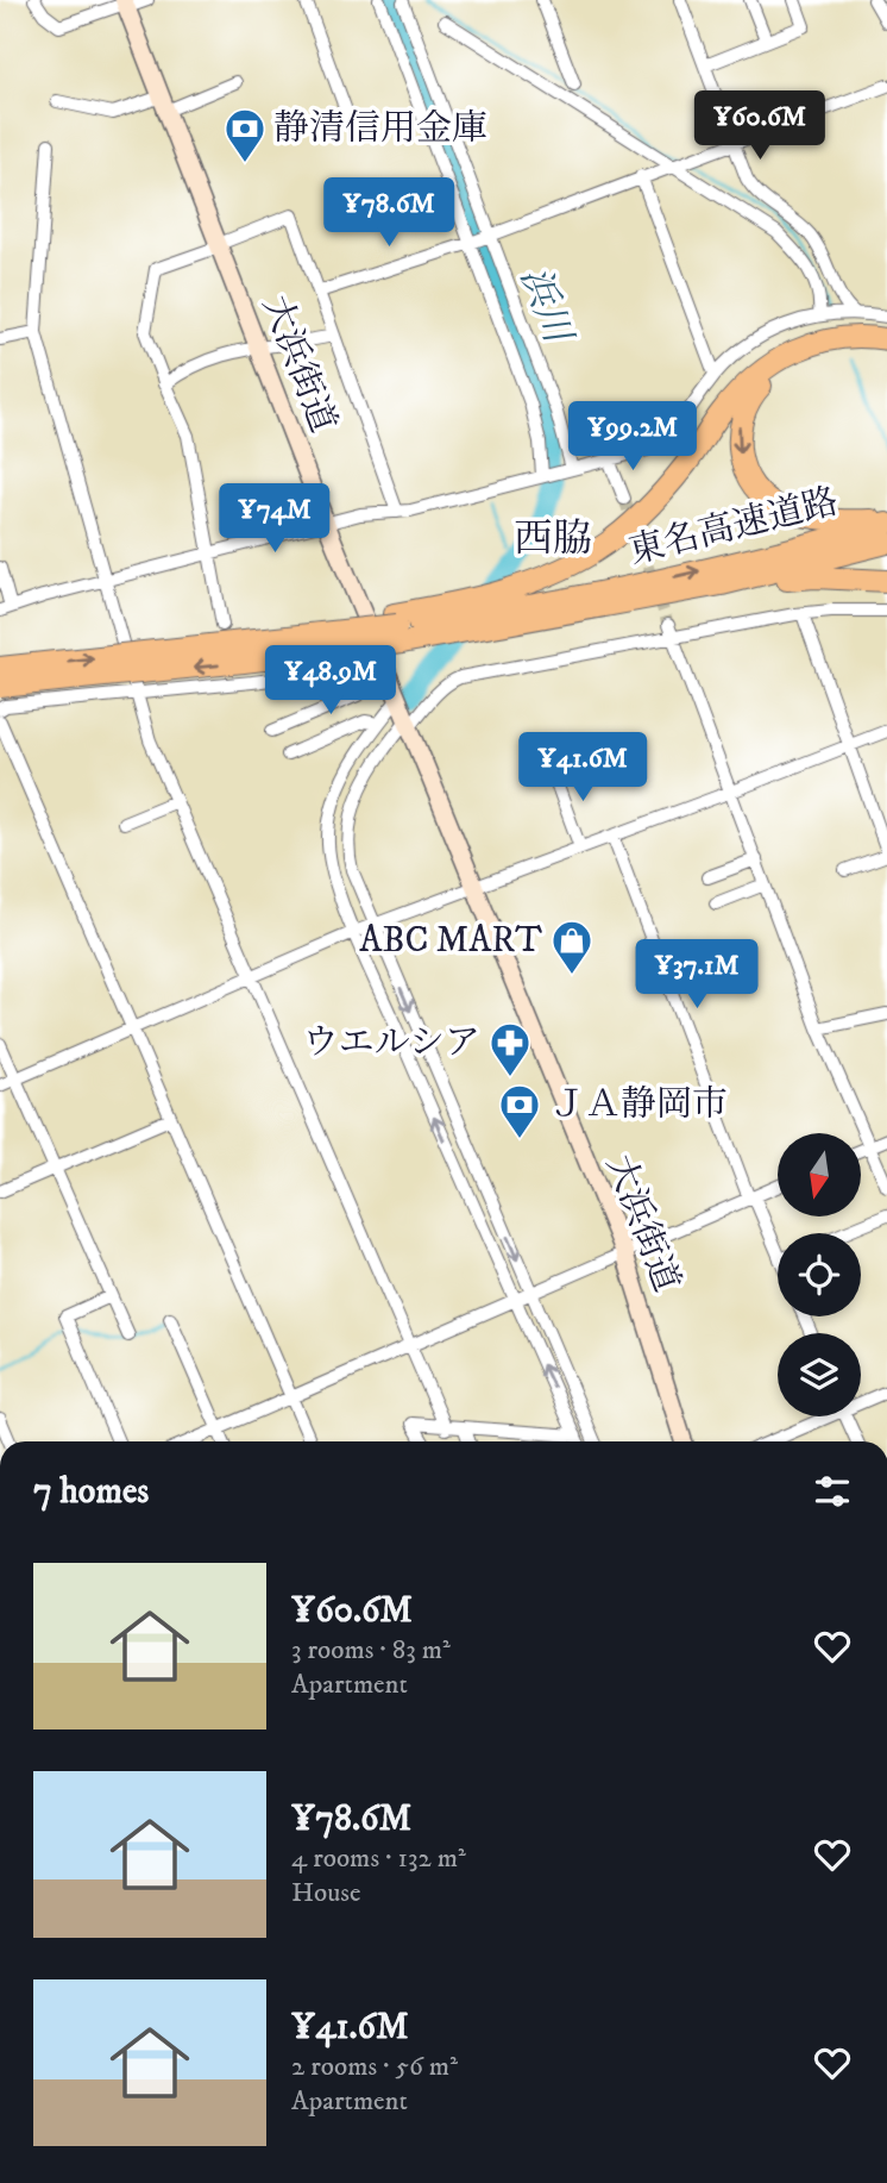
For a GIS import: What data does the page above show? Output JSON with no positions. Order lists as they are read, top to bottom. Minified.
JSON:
{"streets":{"highway":["東名高速道路"],"street":["大浜街道"]},"districts":["西脇"],"water":["浜川"],"places":{"bank":["静清信用金庫","ＪＡ静岡市"],"shop":["ABC MART"],"pharmacy":["ウエルシア"]},"north":"bottom","page":{"price":["¥60.6M","¥78.6M","¥99.2M","¥74M","¥48.9M","¥41.6M","¥37.1M"],"heading":"7 homes","list":[{"name":"¥60.6M","note":"3 rooms · 83 m² · Apartment"},{"name":"¥78.6M","note":"4 rooms · 132 m² · House"},{"name":"¥41.6M","note":"2 rooms · 56 m² · Apartment"}]}}
